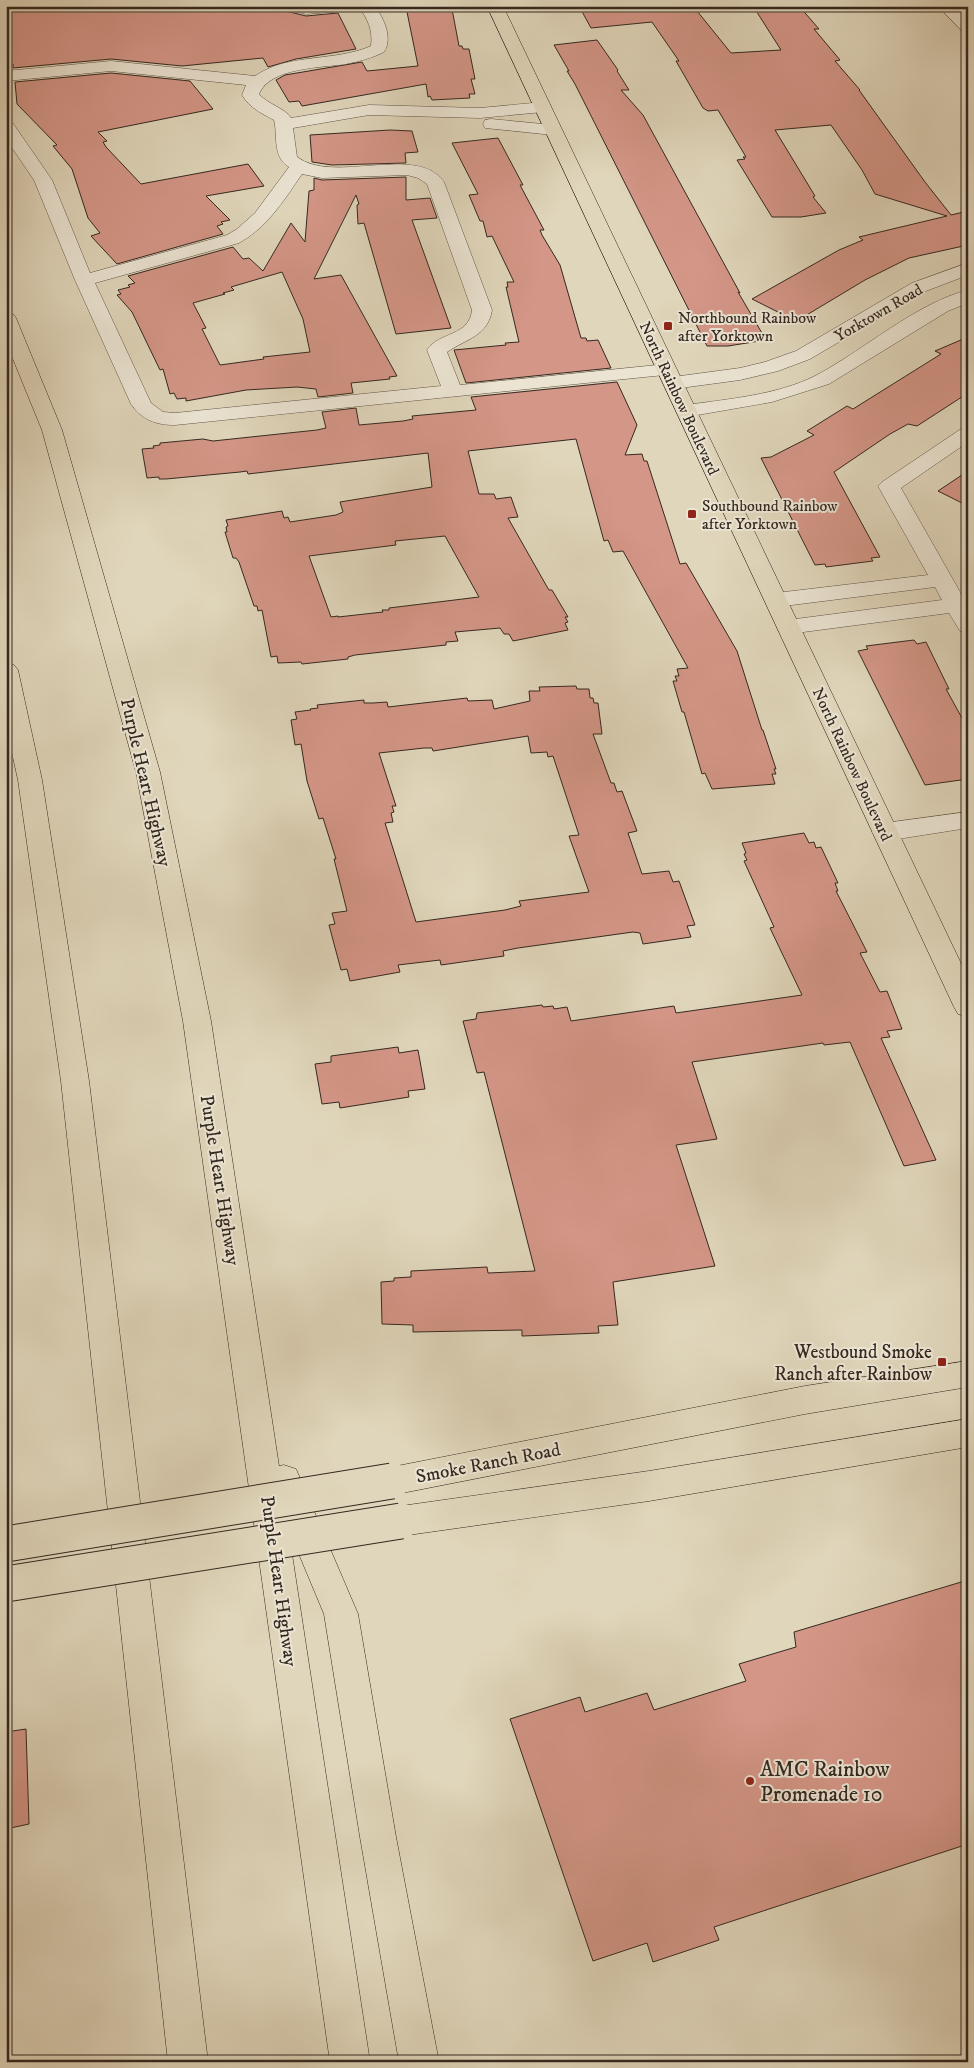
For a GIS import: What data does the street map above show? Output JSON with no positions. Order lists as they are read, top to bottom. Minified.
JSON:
{"streets":{"main road":["North Rainbow Boulevard","Purple Heart Highway","Smoke Ranch Road"],"street":["Yorktown Road"]},"crossings":[["Yorktown Road","North Rainbow Boulevard"]],"places":{"transit":["Northbound Rainbow after Yorktown","Southbound Rainbow after Yorktown","Westbound Smoke Ranch after Rainbow"],"other":["AMC Rainbow Promenade 10"]}}
